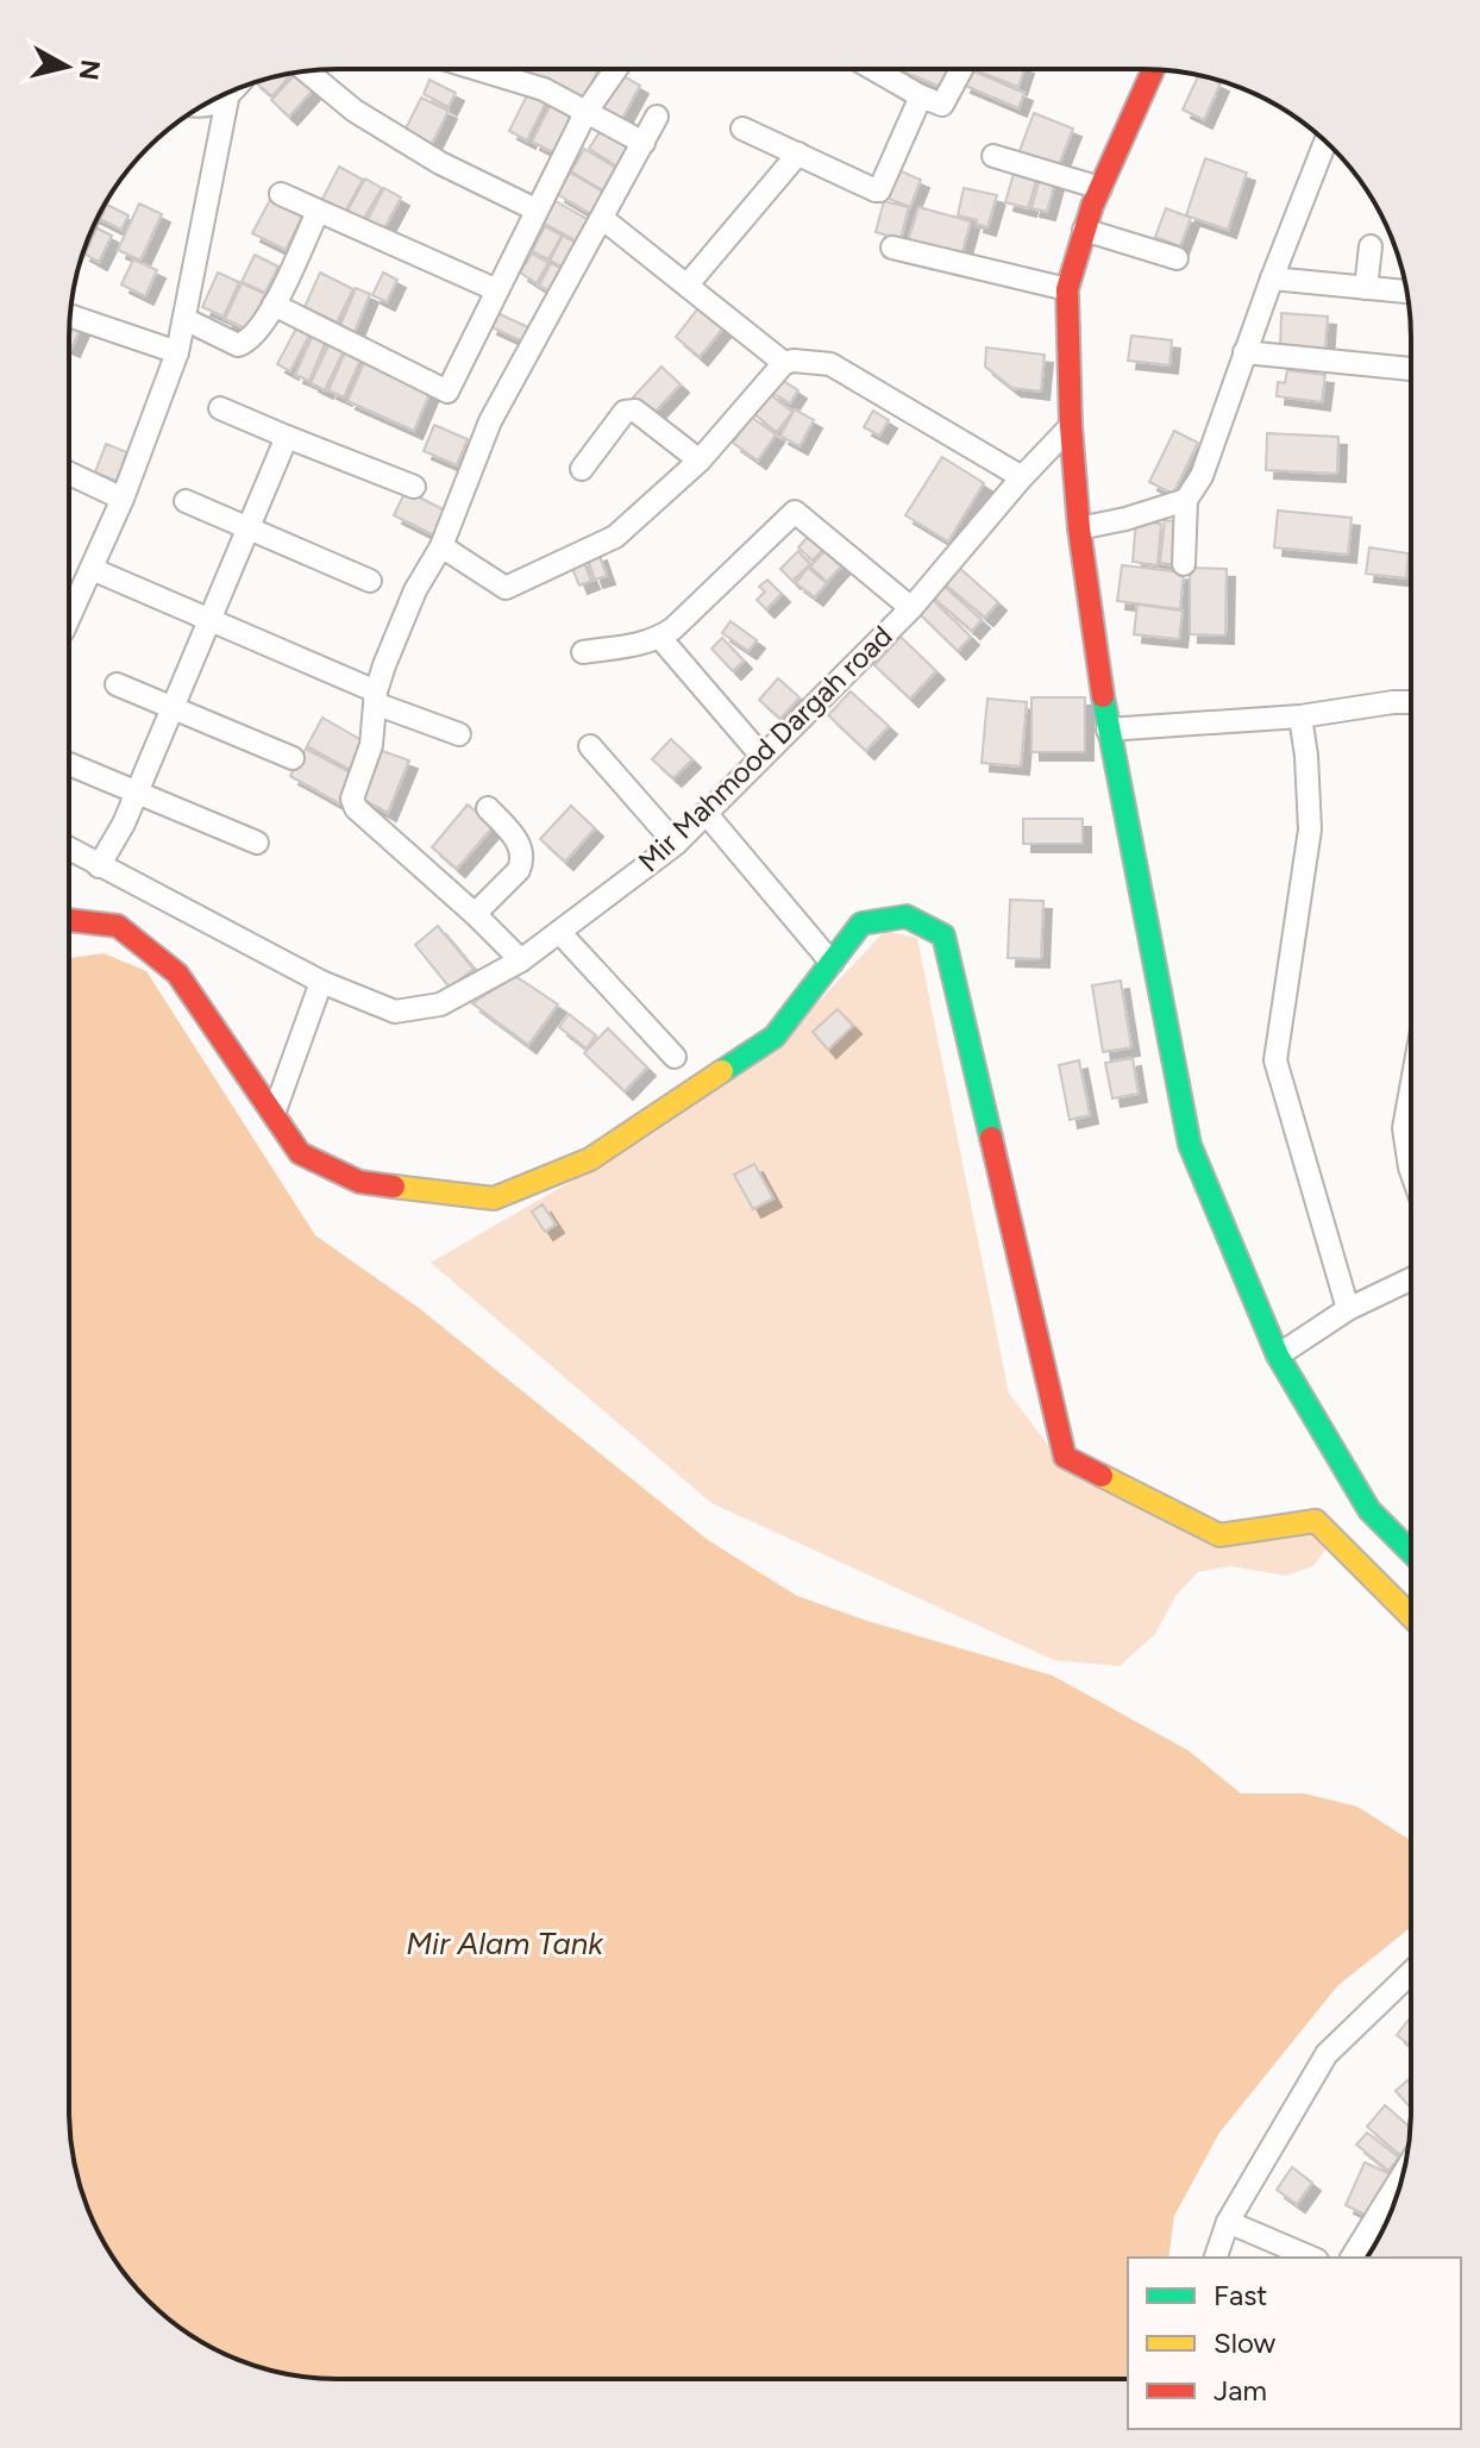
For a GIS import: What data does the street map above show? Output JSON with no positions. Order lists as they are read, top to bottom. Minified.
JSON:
{"streets":{"street":["Mir Mahmood Dargah road"]},"water":["Mir Alam Tank"],"legend":["Fast","Slow","Jam"],"north":"right"}
